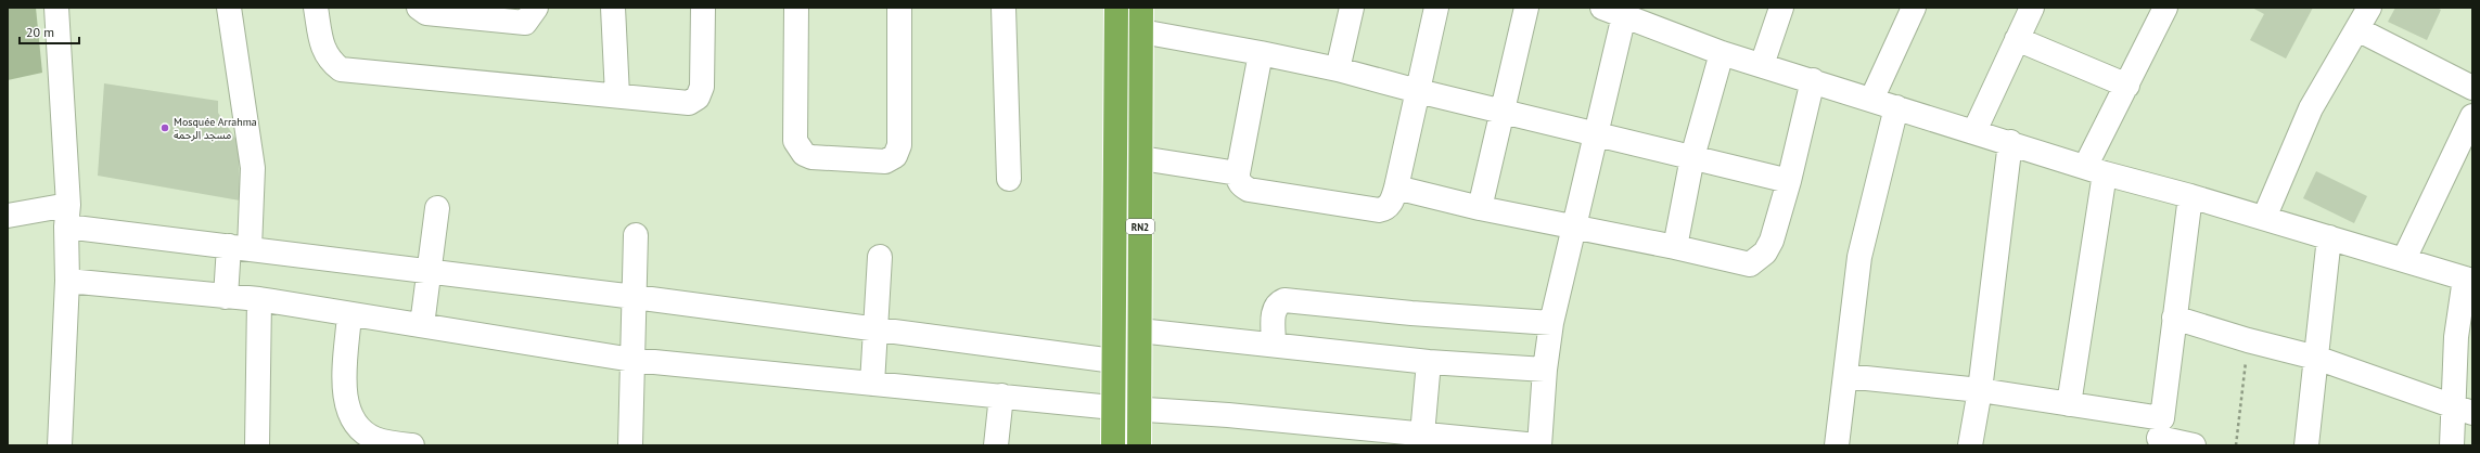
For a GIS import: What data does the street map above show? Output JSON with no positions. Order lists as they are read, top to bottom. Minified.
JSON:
{"streets":{"highway":["RN2"]},"places":["Mosquée Arrahma مسجد الرحمة"],"scale_bar":"20 m"}
